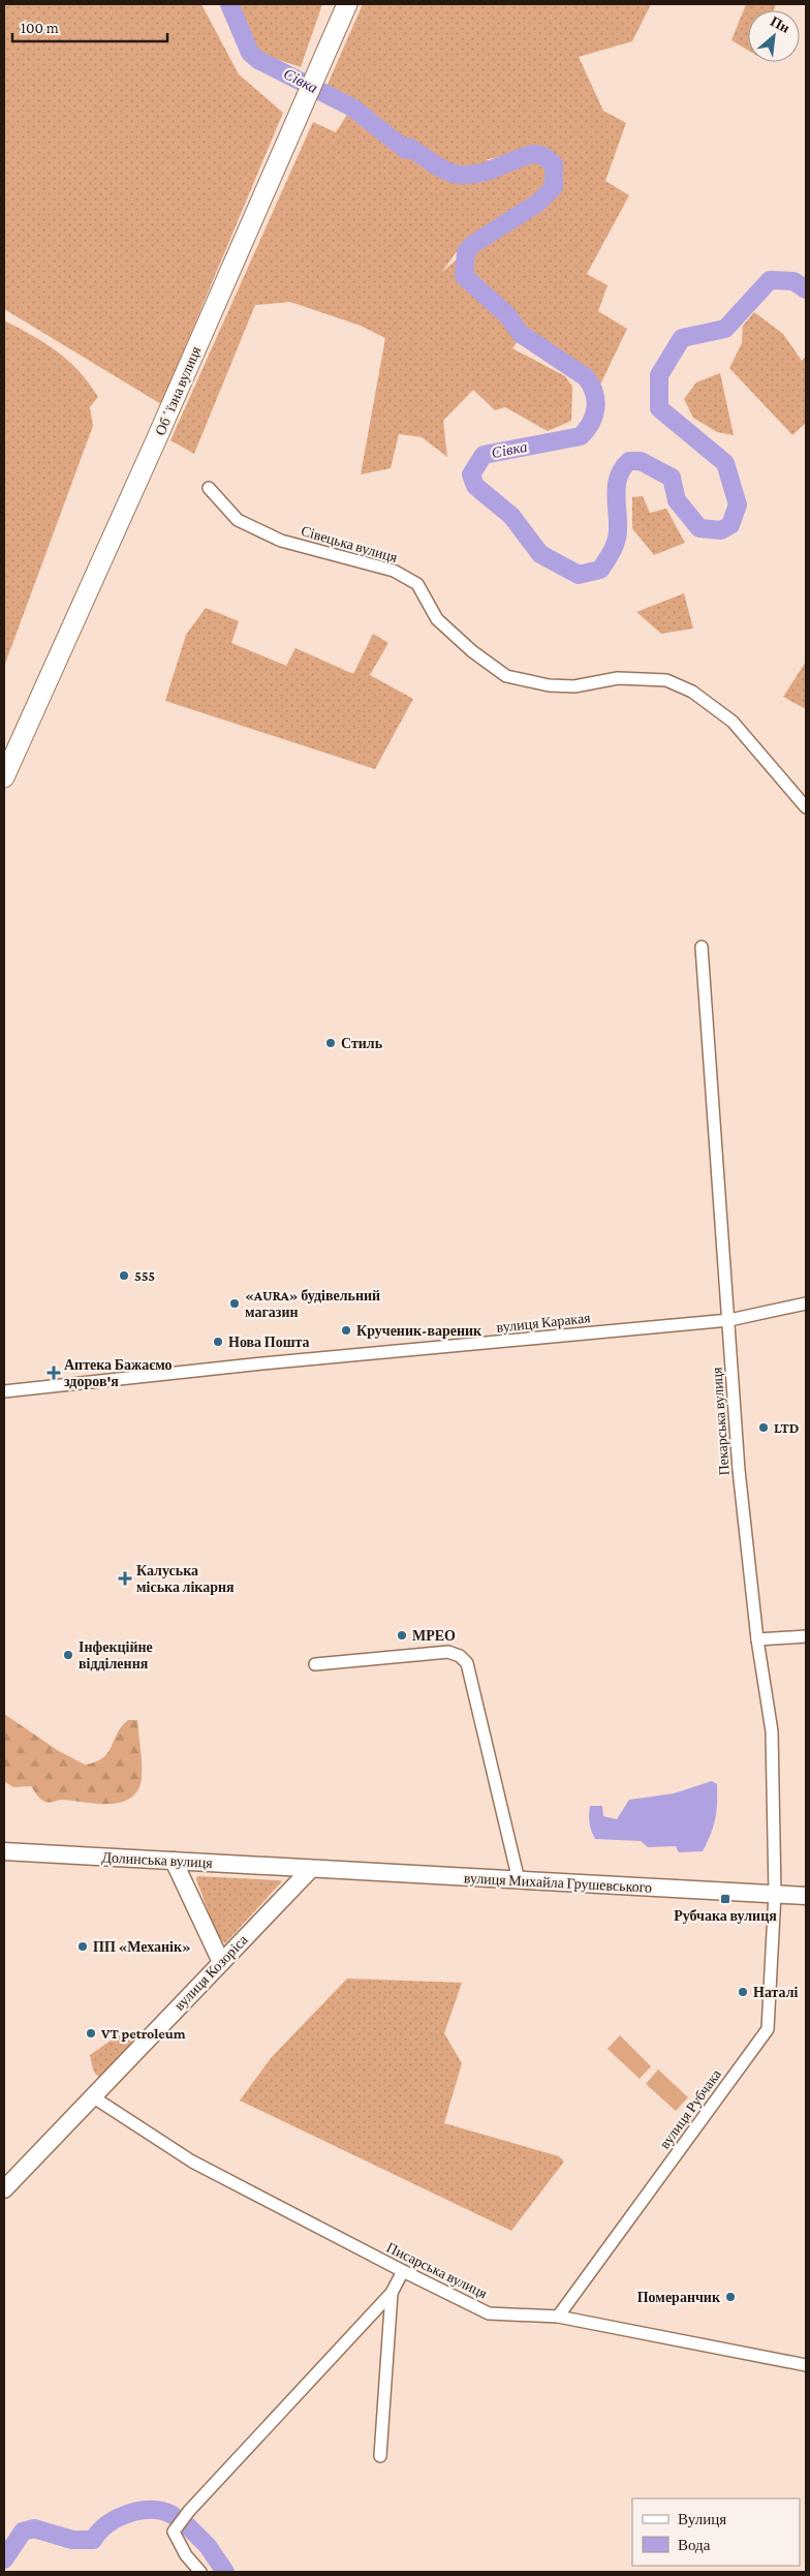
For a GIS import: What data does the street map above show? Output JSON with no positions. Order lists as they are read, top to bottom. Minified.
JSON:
{"streets":{"main road":["Обʼїзна вулиця","Долинська вулиця","вулиця Михайла Грушевського","вулиця Козоріса"],"street":["Сівецька вулиця","вулиця Каракая","Пекарська вулиця","вулиця Рубчака","Писарська вулиця"]},"crossings":[["вулиця Каракая","Пекарська вулиця"],["Пекарська вулиця","вулиця Михайла Грушевського"],["Пекарська вулиця","вулиця Рубчака"],["Долинська вулиця","вулиця Михайла Грушевського"],["Долинська вулиця","вулиця Козоріса"],["вулиця Михайла Грушевського","вулиця Козоріса"],["вулиця Михайла Грушевського","вулиця Рубчака"],["вулиця Козоріса","Писарська вулиця"],["вулиця Рубчака","Писарська вулиця"]],"water":["Сівка"],"places":{"other":["Стиль","555","«AURA» будівельний магазин","Крученик-вареник","Нова Пошта","LTD","МРЕО","Інфекційне відділення","ПП «Механік»","Наталі","VT petroleum","Померанчик"],"health":["Аптека Бажаємо здоров'я","Калуська міська лікарня"],"transit":["Рубчака вулиця"]},"legend":["Вулиця","Вода"],"scale_bar":"100 m","north":"top right"}
